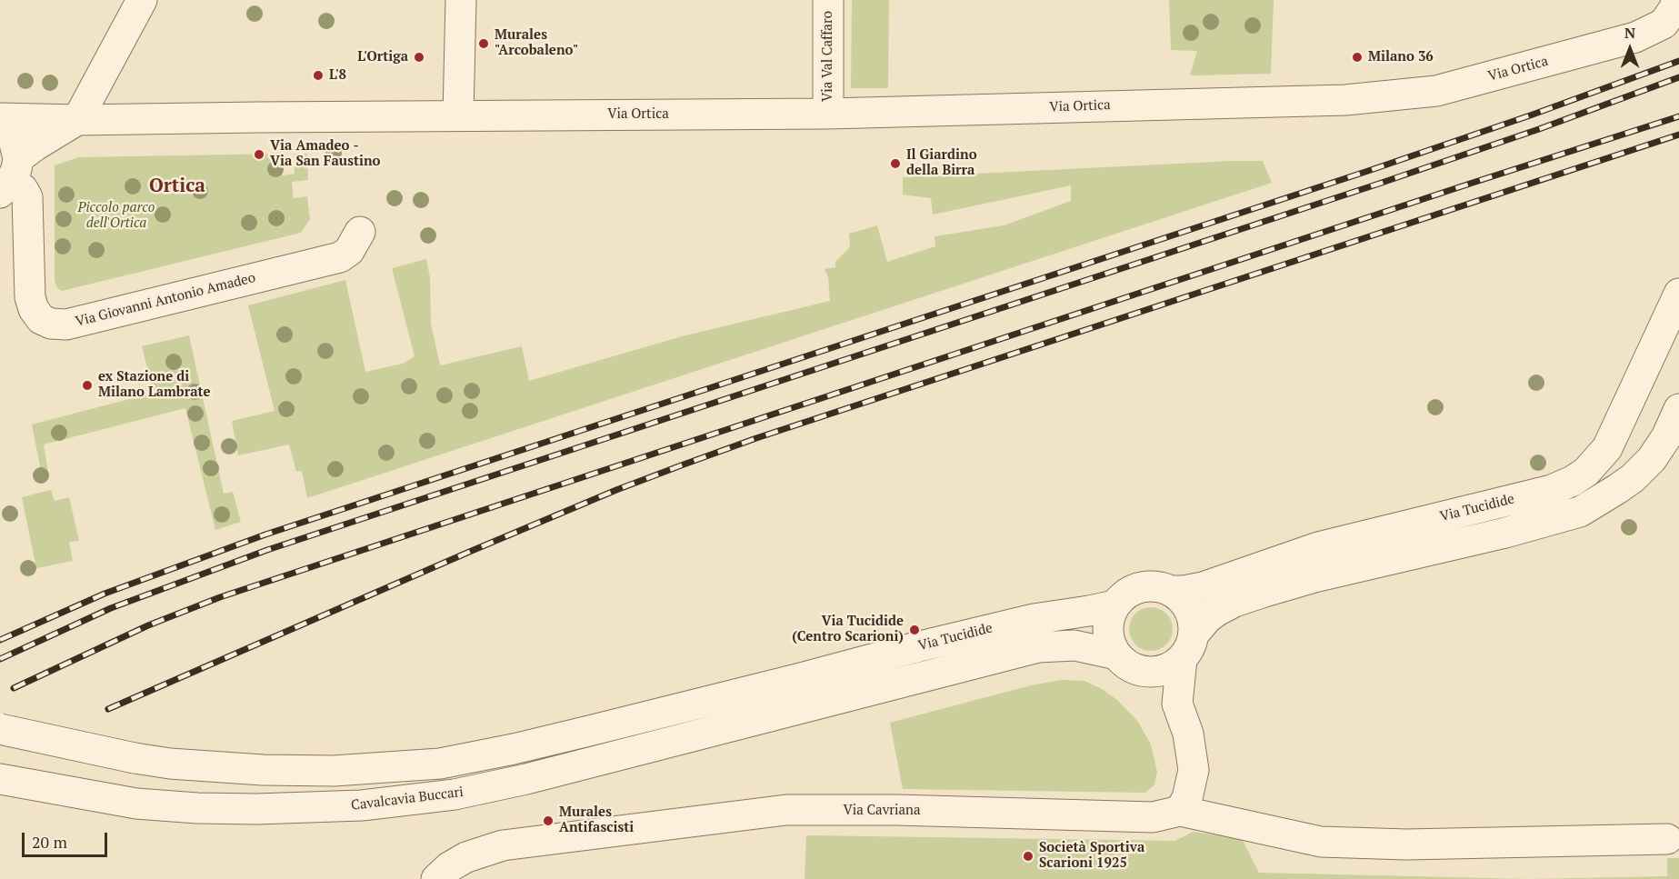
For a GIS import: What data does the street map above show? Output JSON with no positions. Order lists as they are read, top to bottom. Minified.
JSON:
{"streets":{"street":["Via Val Caffaro","Via Ortica","Via Giovanni Antonio Amadeo","Via Tucidide","Cavalcavia Buccari","Via Cavriana"]},"crossings":[["Via Val Caffaro","Via Ortica"],["Via Tucidide","Cavalcavia Buccari"]],"districts":["Ortica"],"parks":["Piccolo parco dell'Ortica"],"places":["Murales \"Arcobaleno\"","L'Ortiga","Milano 36","L'8","Via Amadeo - Via San Faustino","Il Giardino della Birra","ex Stazione di Milano Lambrate","Via Tucidide (Centro Scarioni)","Murales Antifascisti","Società Sportiva Scarioni 1925"],"scale_bar":"20 m","north":"top"}
